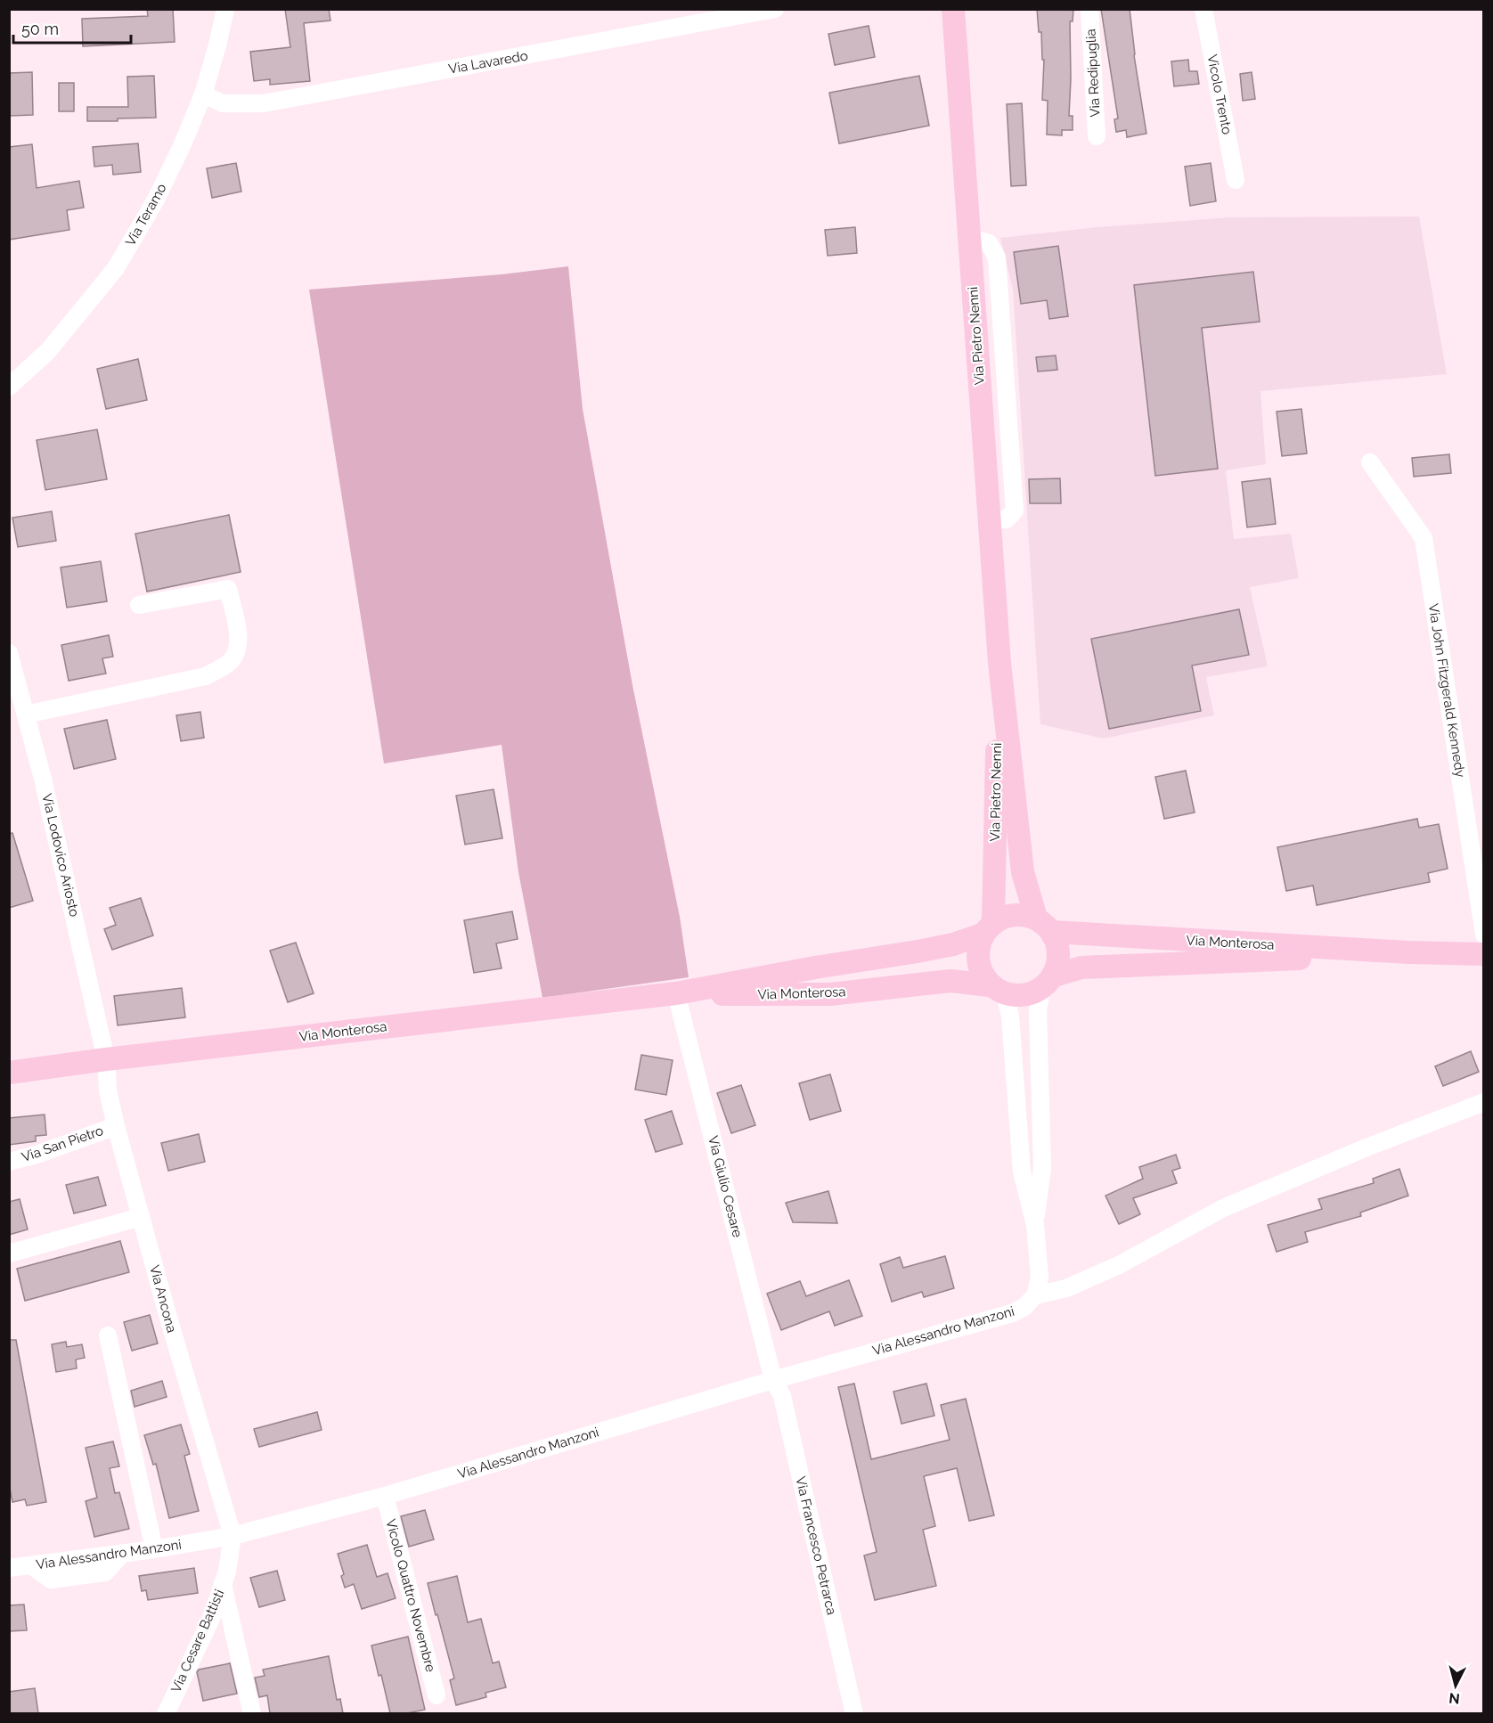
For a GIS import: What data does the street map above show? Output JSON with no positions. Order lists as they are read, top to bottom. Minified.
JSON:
{"streets":{"main road":["Via Pietro Nenni","Via Monterosa"],"street":["Via Lavaredo","Via Redipuglia","Vicolo Trento","Via Teramo","Via John Fitzgerald Kennedy","Via Lodovico Ariosto","Via San Pietro","Via Giulio Cesare","Via Ancona","Via Alessandro Manzoni","Via Francesco Petrarca","Vicolo Quattro Novembre","Via Cesare Battisti"]},"crossings":[["Via Lavaredo","Via Teramo"],["Via Pietro Nenni","Via Monterosa"],["Via Lodovico Ariosto","Via Monterosa"],["Via Lodovico Ariosto","Via Ancona"],["Via Monterosa","Via Giulio Cesare"],["Via Monterosa","Via Ancona"],["Via San Pietro","Via Ancona"],["Via Giulio Cesare","Via Alessandro Manzoni"],["Via Giulio Cesare","Via Francesco Petrarca"],["Via Ancona","Via Alessandro Manzoni"],["Via Ancona","Via Cesare Battisti"],["Via Alessandro Manzoni","Via Francesco Petrarca"],["Via Alessandro Manzoni","Vicolo Quattro Novembre"],["Via Alessandro Manzoni","Via Cesare Battisti"]],"scale_bar":"50 m","north":"bottom"}
